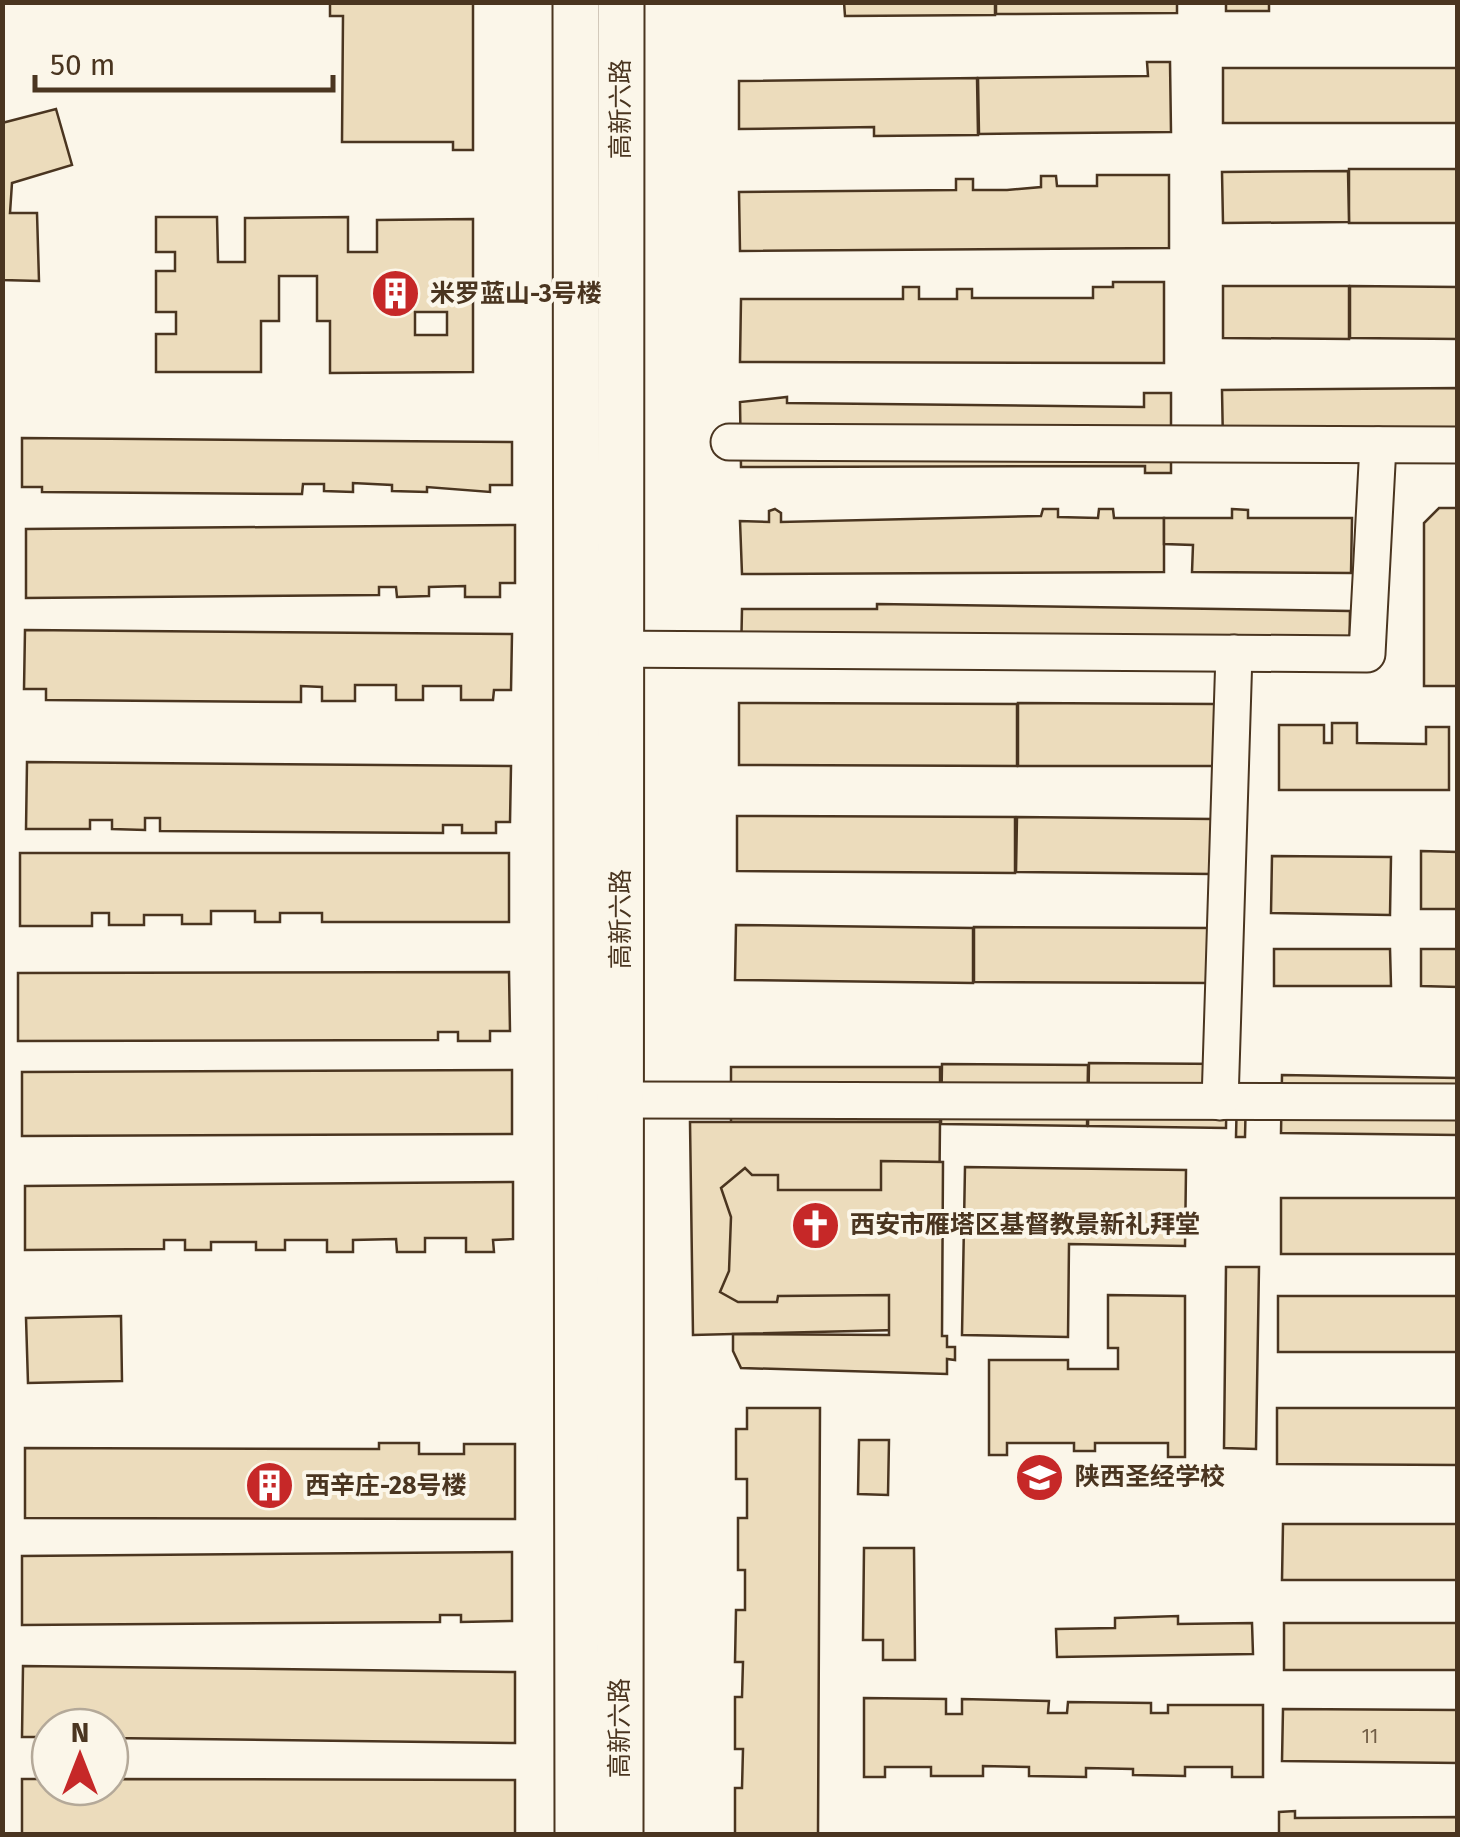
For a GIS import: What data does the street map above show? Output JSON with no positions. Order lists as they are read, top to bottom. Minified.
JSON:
{"streets":{"street":["高新六路"]},"places":{"building":["米罗蓝山-3号楼","西辛庄-28号楼"],"church":["西安市雁塔区基督教景新礼拜堂"],"school or university":["陕西圣经学校"]},"house_numbers":["11"],"scale_bar":"50 m","north":"top"}
